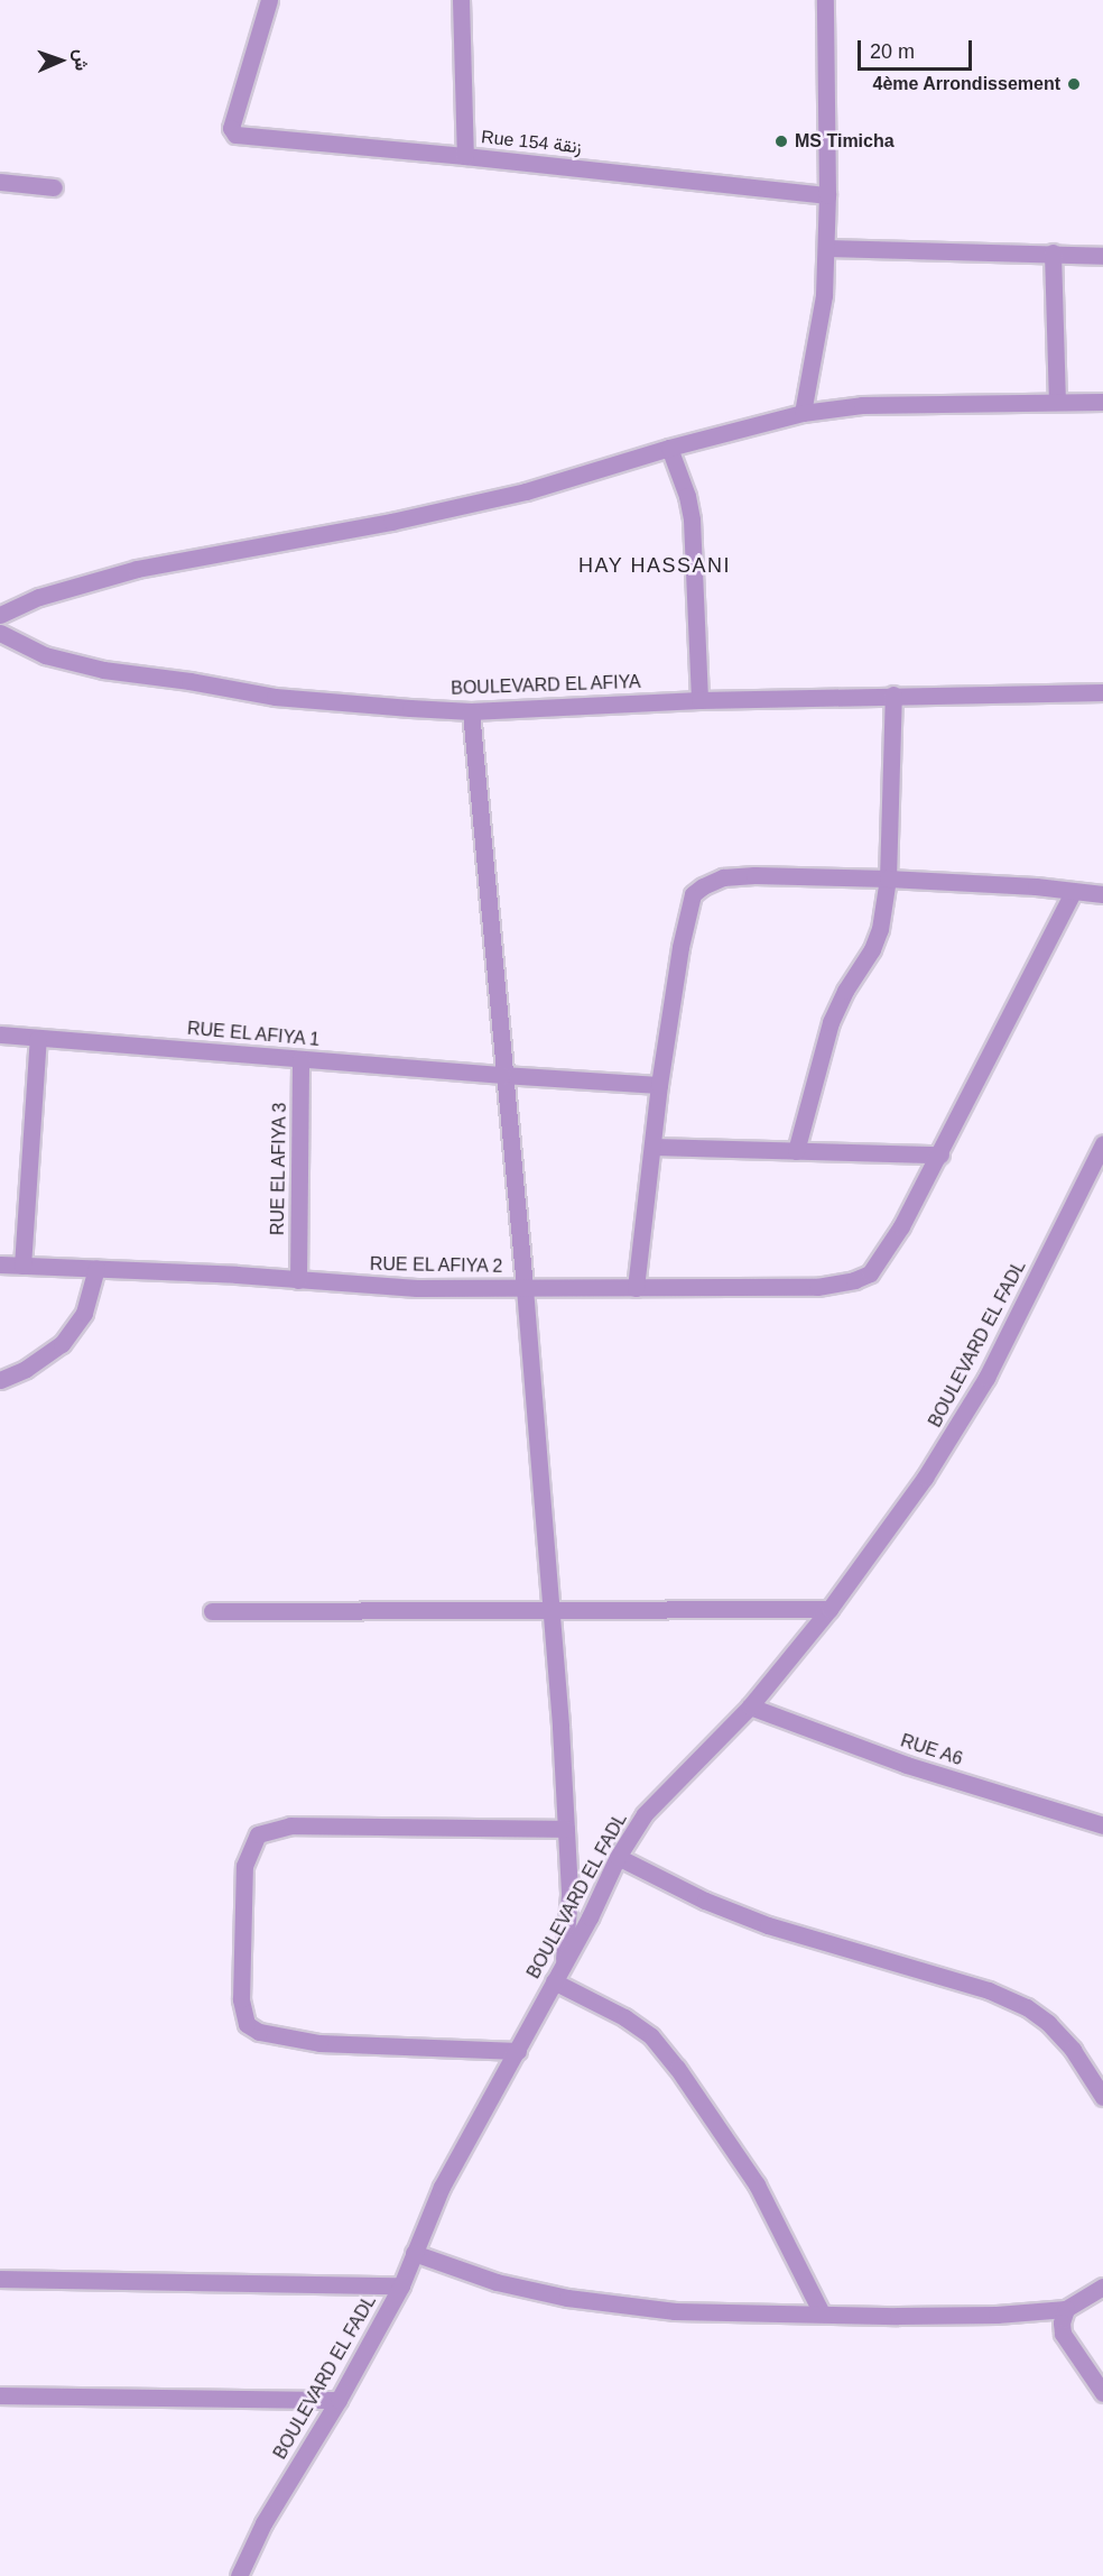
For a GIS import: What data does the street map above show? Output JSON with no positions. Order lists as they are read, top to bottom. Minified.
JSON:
{"streets":{"street":["Rue 154 زنقة","BOULEVARD EL AFIYA","RUE EL AFIYA 1","RUE EL AFIYA 3","RUE EL AFIYA 2","BOULEVARD EL FADL","RUE A6"]},"crossings":[["RUE EL AFIYA 1","RUE EL AFIYA 3"],["RUE EL AFIYA 3","RUE EL AFIYA 2"],["BOULEVARD EL FADL","RUE A6"]],"districts":["HAY HASSANI"],"places":["4ème Arrondissement","MS Timicha"],"scale_bar":"20 m","north":"right"}
